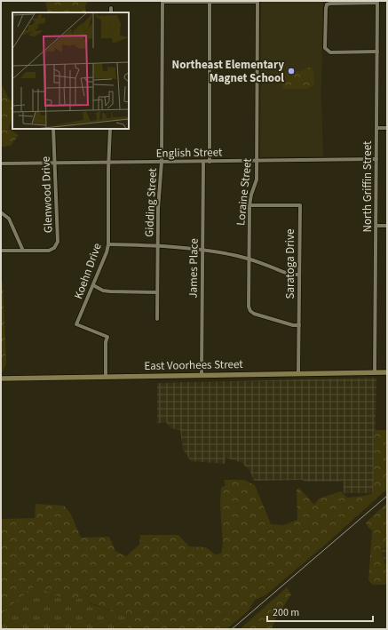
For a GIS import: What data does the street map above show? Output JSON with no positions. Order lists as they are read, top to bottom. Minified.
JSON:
{"streets":{"main road":["East Voorhees Street"],"street":["English Street","North Griffin Street","Loraine Street","Glenwood Drive","Gidding Street","Saratoga Drive","James Place","Koehn Drive"]},"crossings":[["English Street","North Griffin Street"],["English Street","Loraine Street"],["English Street","Glenwood Drive"],["English Street","Gidding Street"],["English Street","James Place"],["English Street","Koehn Drive"],["North Griffin Street","East Voorhees Street"],["Loraine Street","Saratoga Drive"],["Saratoga Drive","East Voorhees Street"],["James Place","East Voorhees Street"],["Koehn Drive","East Voorhees Street"]],"places":["Northeast Elementary Magnet School"],"scale_bar":"200 m"}
